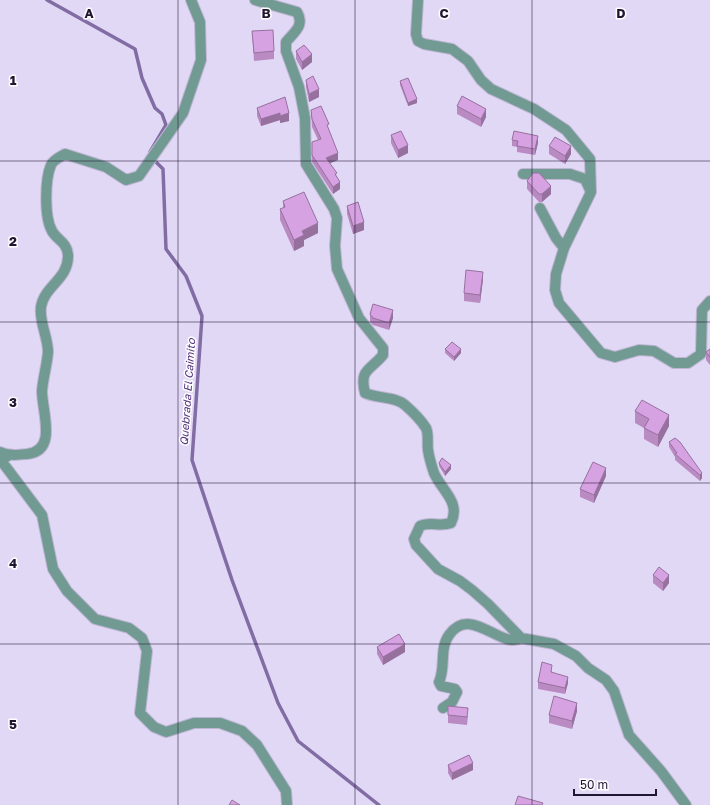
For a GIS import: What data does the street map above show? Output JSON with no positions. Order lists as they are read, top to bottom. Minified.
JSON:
{"water":["Quebrada El Caimito"],"scale_bar":"50 m","grid":{"columns":["A","B","C","D"],"rows":["1","2","3","4","5"]}}
